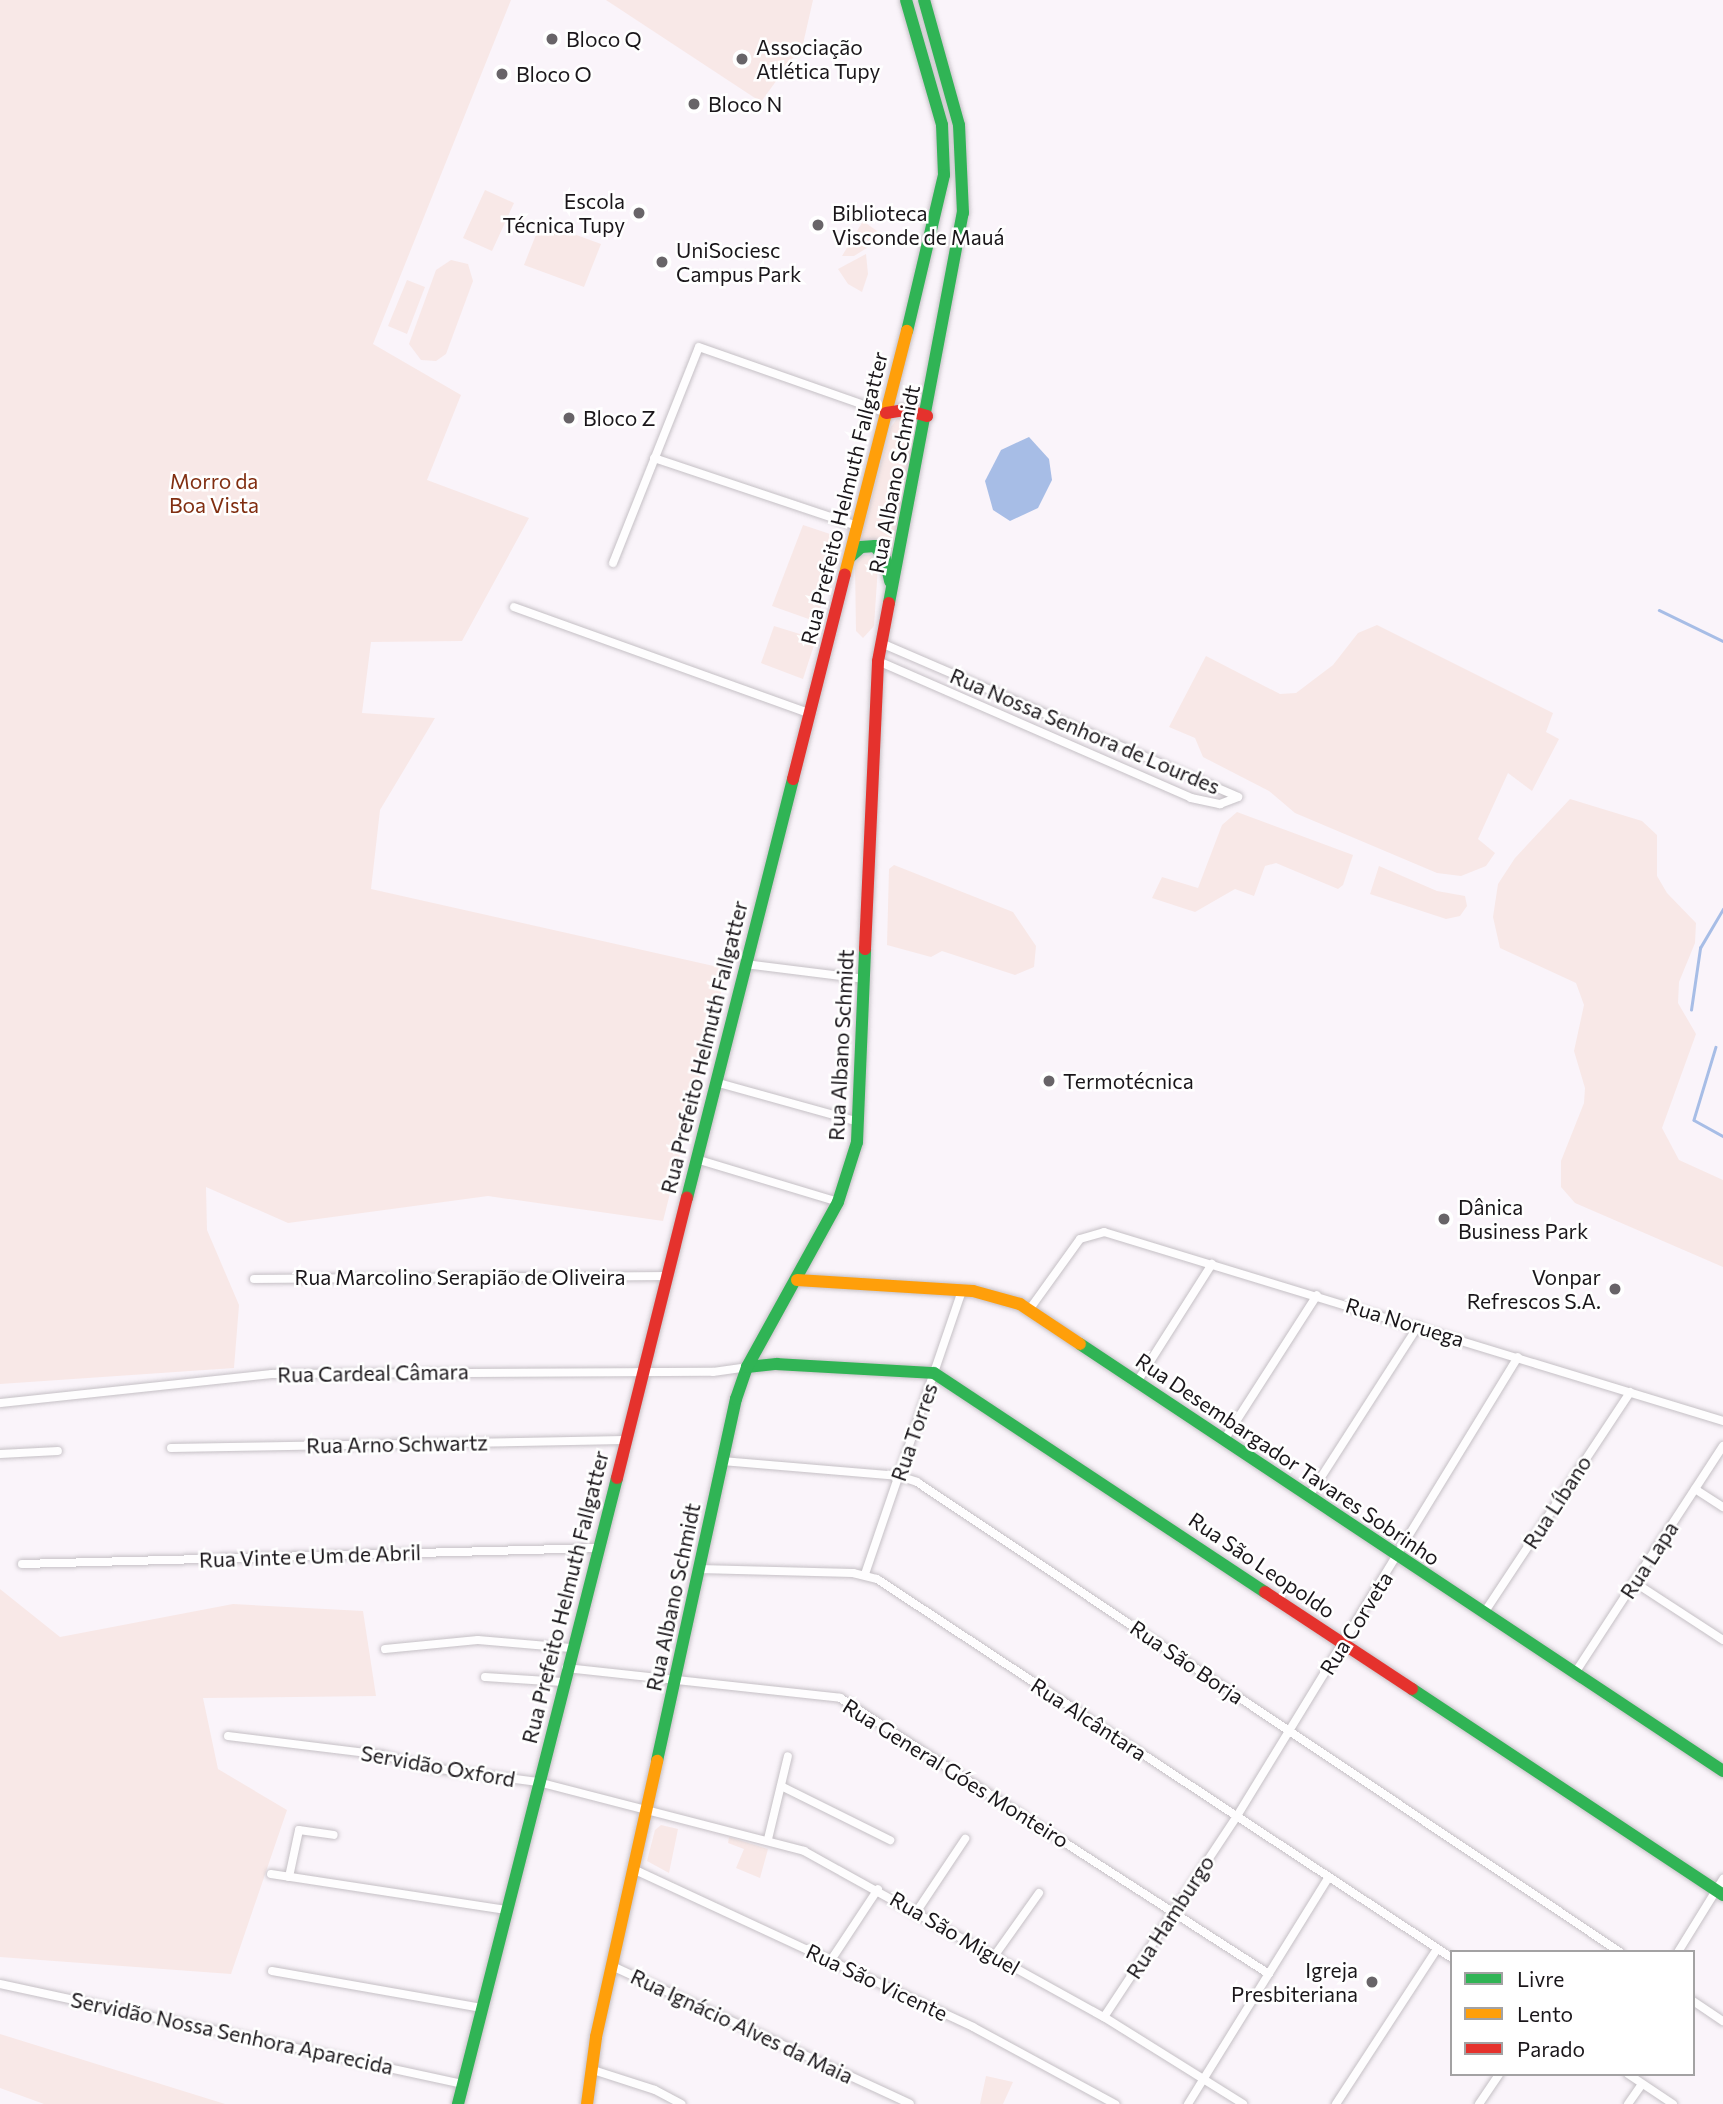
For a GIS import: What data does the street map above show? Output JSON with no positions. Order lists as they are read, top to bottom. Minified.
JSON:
{"streets":{"main road":["Rua Albano Schmidt","Rua Prefeito Helmuth Fallgatter","Rua Desembargador Tavares Sobrinho","Rua São Leopoldo"],"street":["Rua Nossa Senhora de Lourdes","Rua Marcolino Serapião de Oliveira","Rua Noruega","Rua Cardeal Câmara","Rua Torres","Rua Arno Schwartz","Rua Líbano","Rua Vinte e Um de Abril","Rua Lapa","Rua Corveta","Rua São Borja","Rua Alcântara","Servidão Oxford","Rua General Góes Monteiro","Rua Hamburgo","Rua São Miguel","Rua São Vicente","Rua Ignácio Alves da Maia","Servidão Nossa Senhora Aparecida"]},"crossings":[["Rua Albano Schmidt","Rua Nossa Senhora de Lourdes"],["Rua Albano Schmidt","Rua Cardeal Câmara"],["Rua Albano Schmidt","Rua Desembargador Tavares Sobrinho"],["Rua Albano Schmidt","Rua São Borja"],["Rua Albano Schmidt","Servidão Oxford"],["Rua Albano Schmidt","Rua General Góes Monteiro"],["Rua Albano Schmidt","Rua São Miguel"],["Rua Albano Schmidt","Rua São Vicente"],["Rua Albano Schmidt","Rua Ignácio Alves da Maia"],["Rua Prefeito Helmuth Fallgatter","Rua Marcolino Serapião de Oliveira"],["Rua Prefeito Helmuth Fallgatter","Rua Cardeal Câmara"],["Rua Prefeito Helmuth Fallgatter","Rua Arno Schwartz"],["Rua Prefeito Helmuth Fallgatter","Rua Vinte e Um de Abril"],["Rua Prefeito Helmuth Fallgatter","Servidão Oxford"],["Rua Prefeito Helmuth Fallgatter","Rua General Góes Monteiro"],["Rua Prefeito Helmuth Fallgatter","Servidão Nossa Senhora Aparecida"],["Rua Noruega","Rua Desembargador Tavares Sobrinho"],["Rua Noruega","Rua Líbano"],["Rua Noruega","Rua Corveta"],["Rua Torres","Rua Desembargador Tavares Sobrinho"],["Rua Torres","Rua São Leopoldo"],["Rua Torres","Rua São Borja"],["Rua Torres","Rua Alcântara"],["Rua Desembargador Tavares Sobrinho","Rua Líbano"],["Rua Desembargador Tavares Sobrinho","Rua Lapa"],["Rua Desembargador Tavares Sobrinho","Rua Corveta"],["Rua São Leopoldo","Rua Corveta"],["Rua Corveta","Rua São Borja"],["Rua Corveta","Rua Alcântara"],["Rua Corveta","Rua Hamburgo"],["Rua Alcântara","Rua Hamburgo"],["Servidão Oxford","Rua São Miguel"],["Rua General Góes Monteiro","Rua Hamburgo"],["Rua Hamburgo","Rua São Miguel"]],"parks":["Morro da Boa Vista"],"places":["Bloco Q","Associação Atlética Tupy","Bloco O","Bloco N","Escola Técnica Tupy","Biblioteca Visconde de Mauá","UniSociesc Campus Park","Bloco Z","Termotécnica","Dânica Business Park","Vonpar Refrescos S.A.","Igreja Presbiteriana"],"legend":["Livre","Lento","Parado"]}
